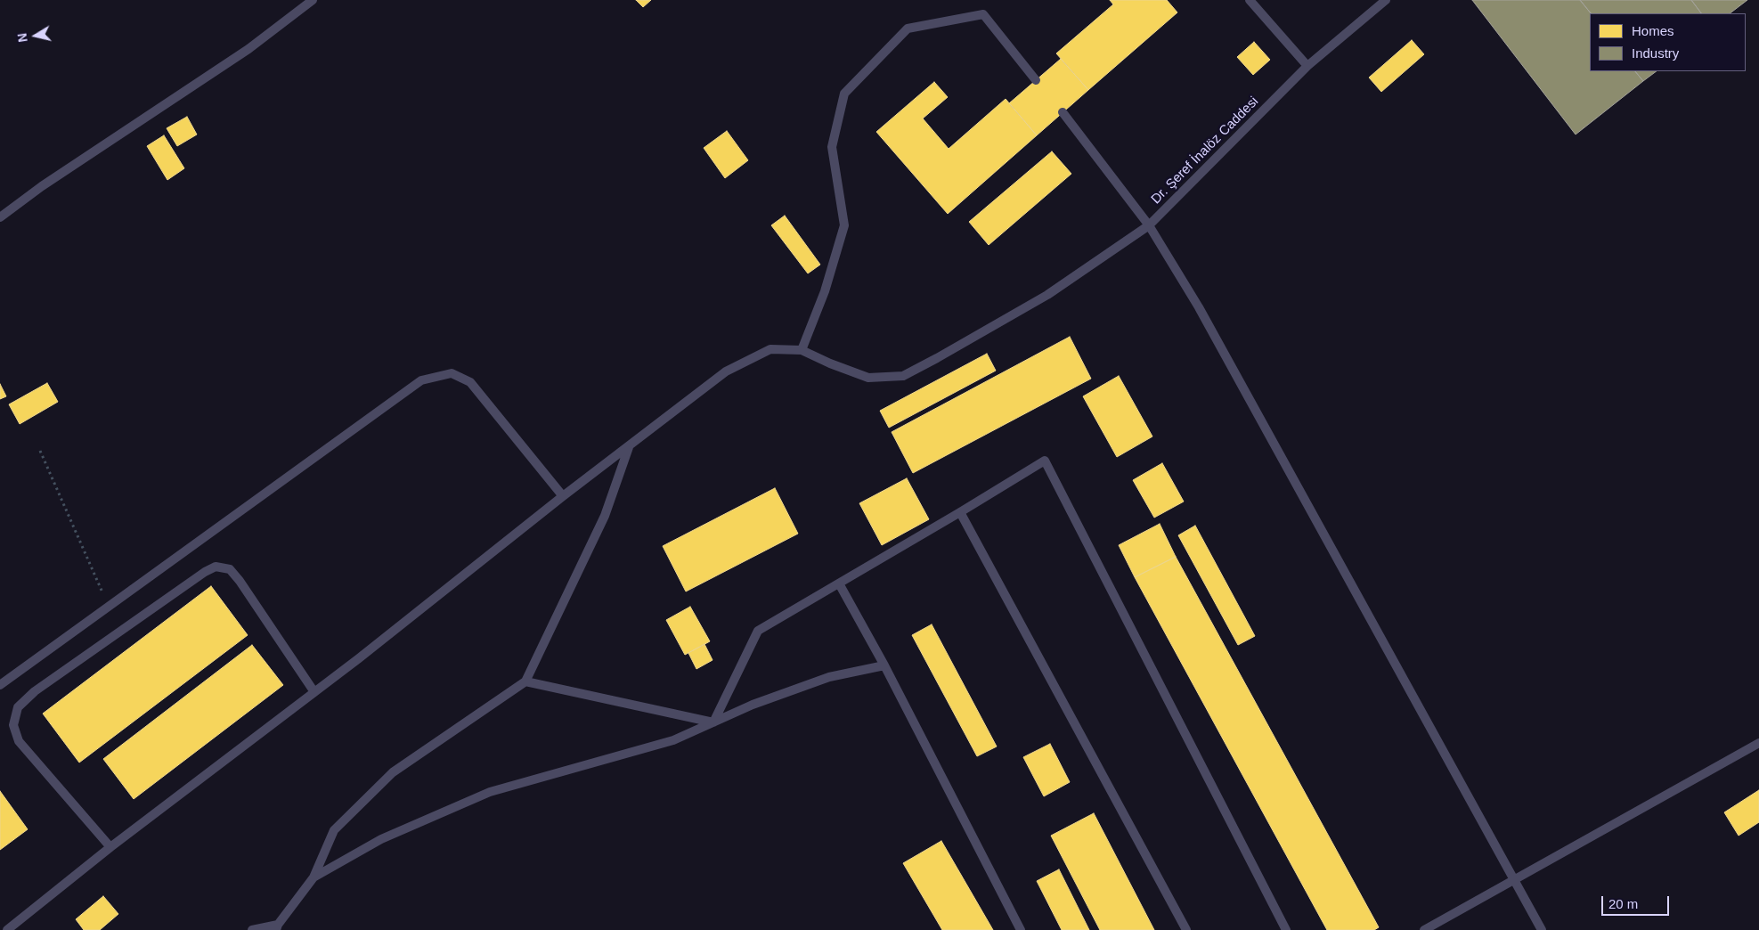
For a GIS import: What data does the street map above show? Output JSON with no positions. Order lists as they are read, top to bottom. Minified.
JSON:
{"streets":{"lane":["Dr. Şeref İnalöz Caddesi"]},"legend":["Homes","Industry"],"scale_bar":"20 m","north":"left"}
